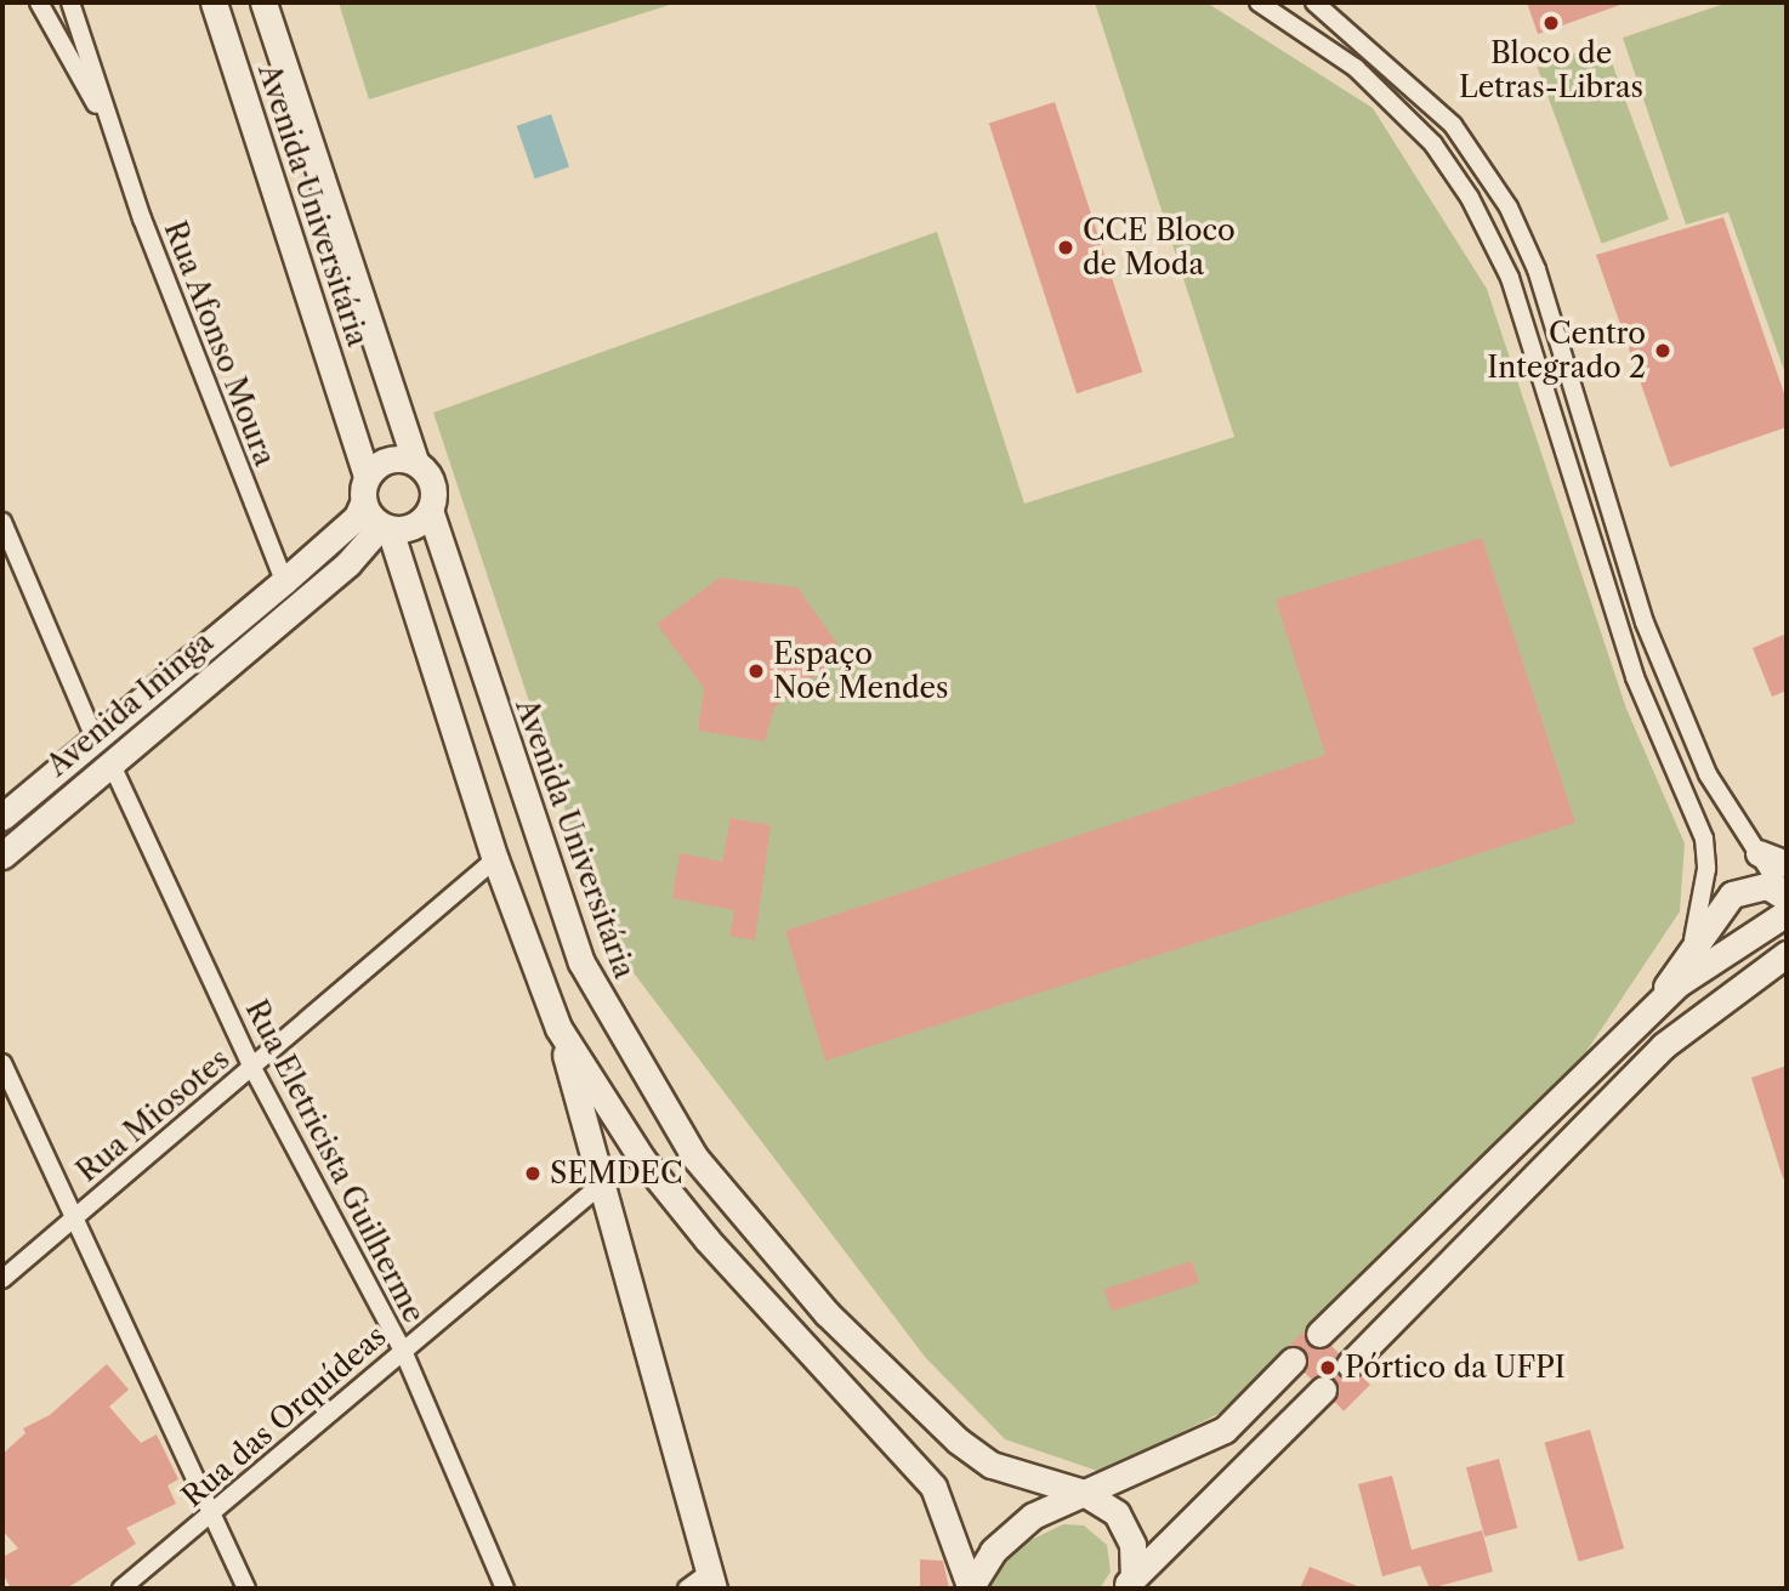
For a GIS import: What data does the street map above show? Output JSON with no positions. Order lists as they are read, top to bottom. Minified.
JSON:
{"streets":{"main road":["Avenida Universitária","Avenida Ininga"],"street":["Rua Afonso Moura","Rua Miosotes","Rua Eletricista Guilherme","Rua das Orquídeas"]},"crossings":[["Rua Afonso Moura","Avenida Ininga"],["Avenida Ininga","Rua Eletricista Guilherme"],["Rua Miosotes","Rua Eletricista Guilherme"],["Rua Eletricista Guilherme","Rua das Orquídeas"]],"places":["Bloco de Letras-Libras","CCE Bloco de Moda","Centro Integrado 2","Espaço Noé Mendes","SEMDEC","Pórtico da UFPI"]}
